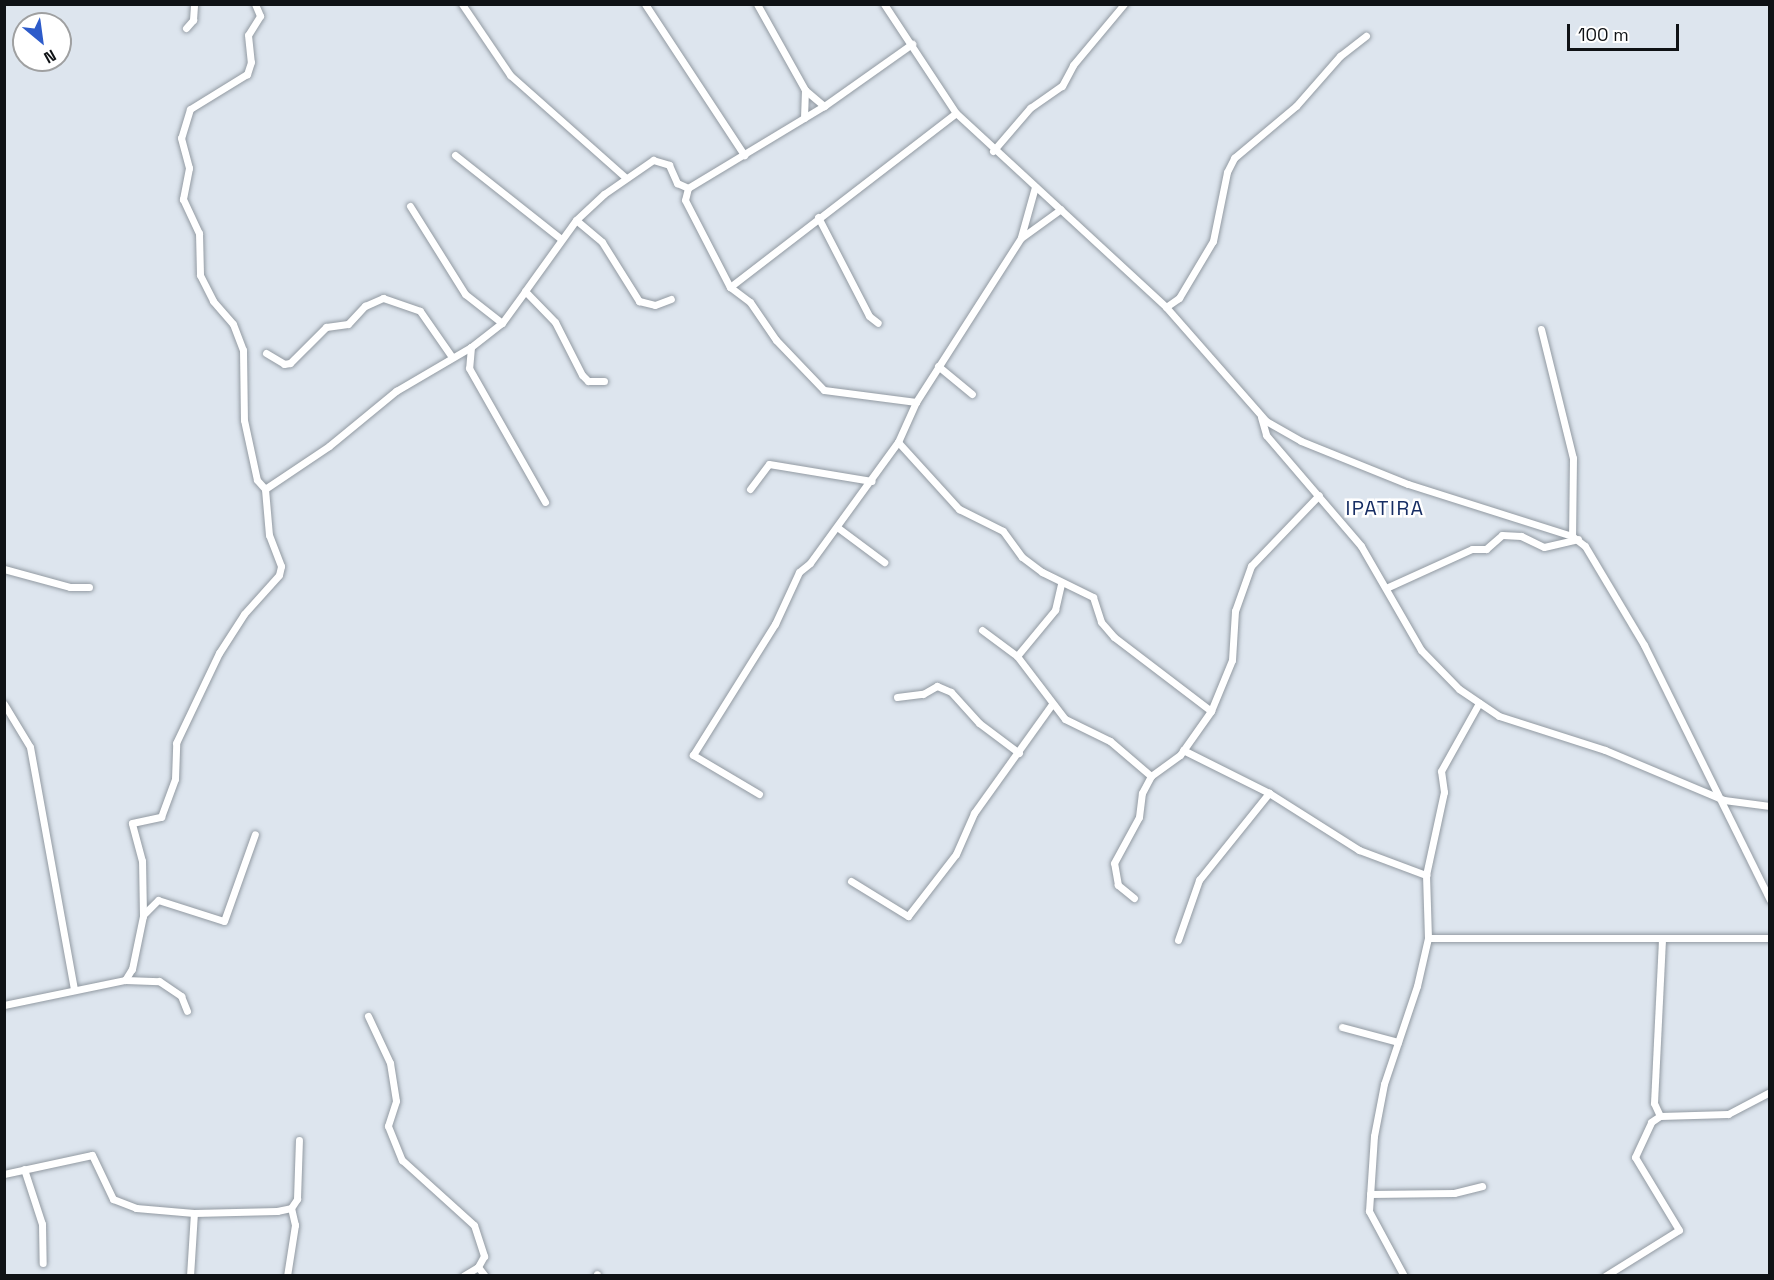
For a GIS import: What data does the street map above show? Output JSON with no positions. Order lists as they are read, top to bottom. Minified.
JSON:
{"districts":["IPATIRA"],"scale_bar":"100 m","north":"bottom right"}
